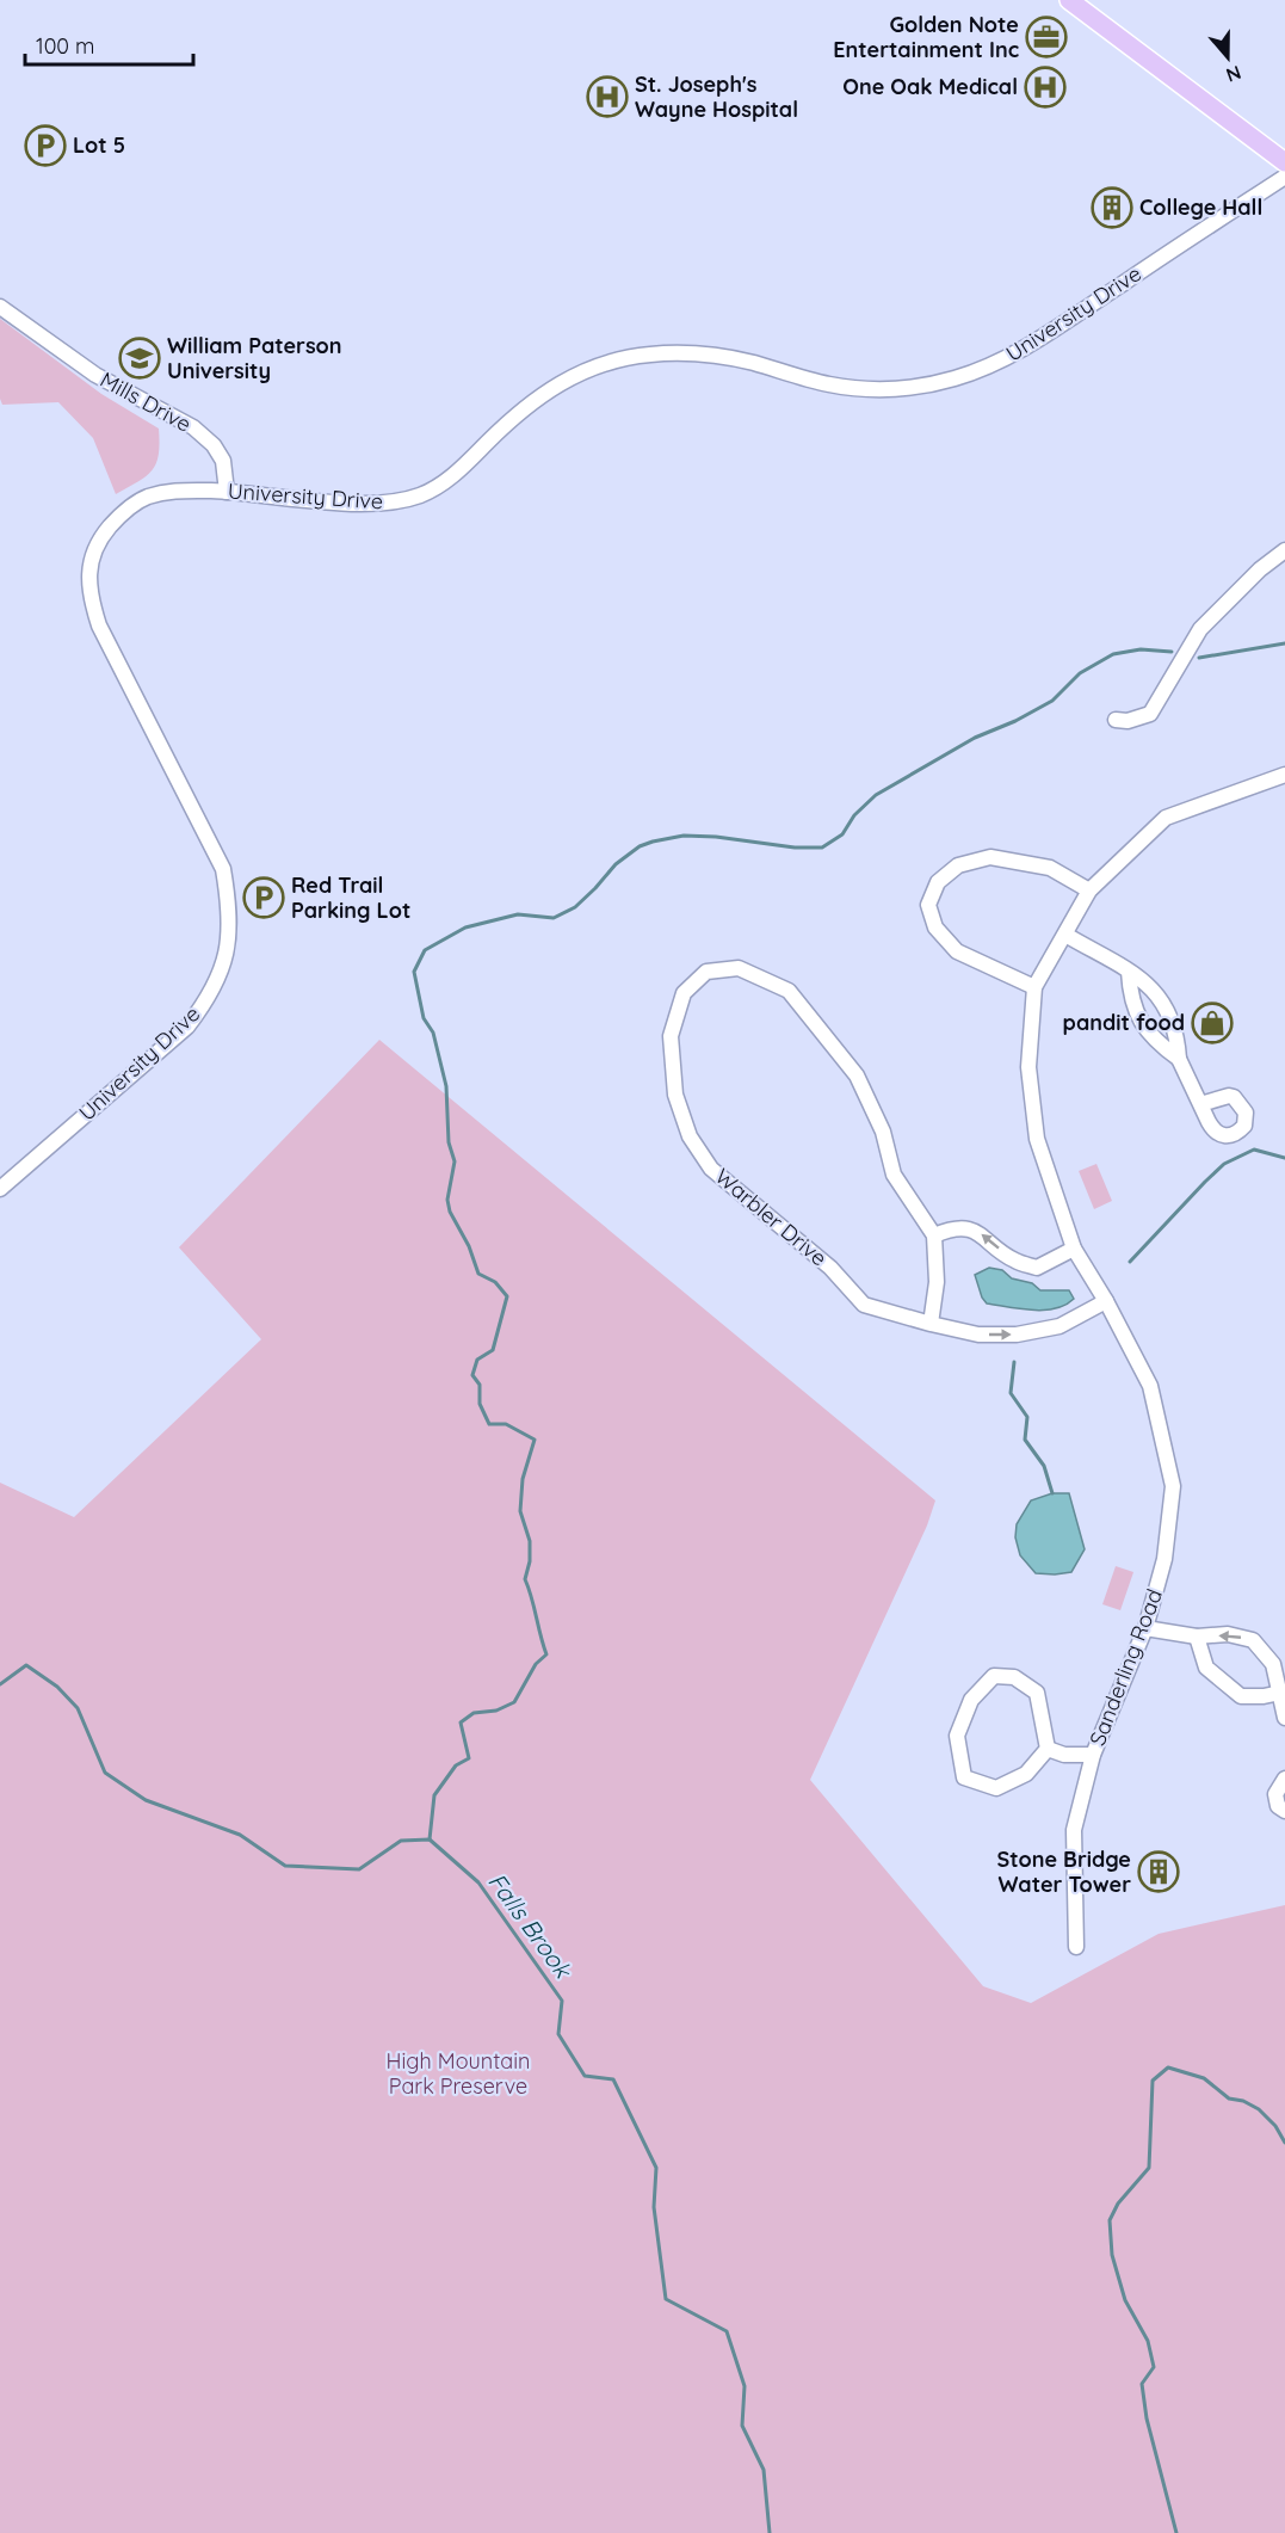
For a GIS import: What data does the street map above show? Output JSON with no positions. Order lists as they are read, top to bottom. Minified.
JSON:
{"streets":{"street":["University Drive","Mills Drive","Warbler Drive","Sanderling Road"]},"crossings":[["University Drive","Mills Drive"],["Warbler Drive","Sanderling Road"]],"water":["Falls Brook"],"parks":["High Mountain Park Preserve"],"places":{"office":["Golden Note Entertainment Inc"],"hospital":["One Oak Medical","St. Joseph's Wayne Hospital"],"parking":["Lot 5","Red Trail Parking Lot"],"building":["College Hall","Stone Bridge Water Tower"],"school or university":["William Paterson University"],"shop":["pandit food"]},"scale_bar":"100 m","north":"bottom"}
